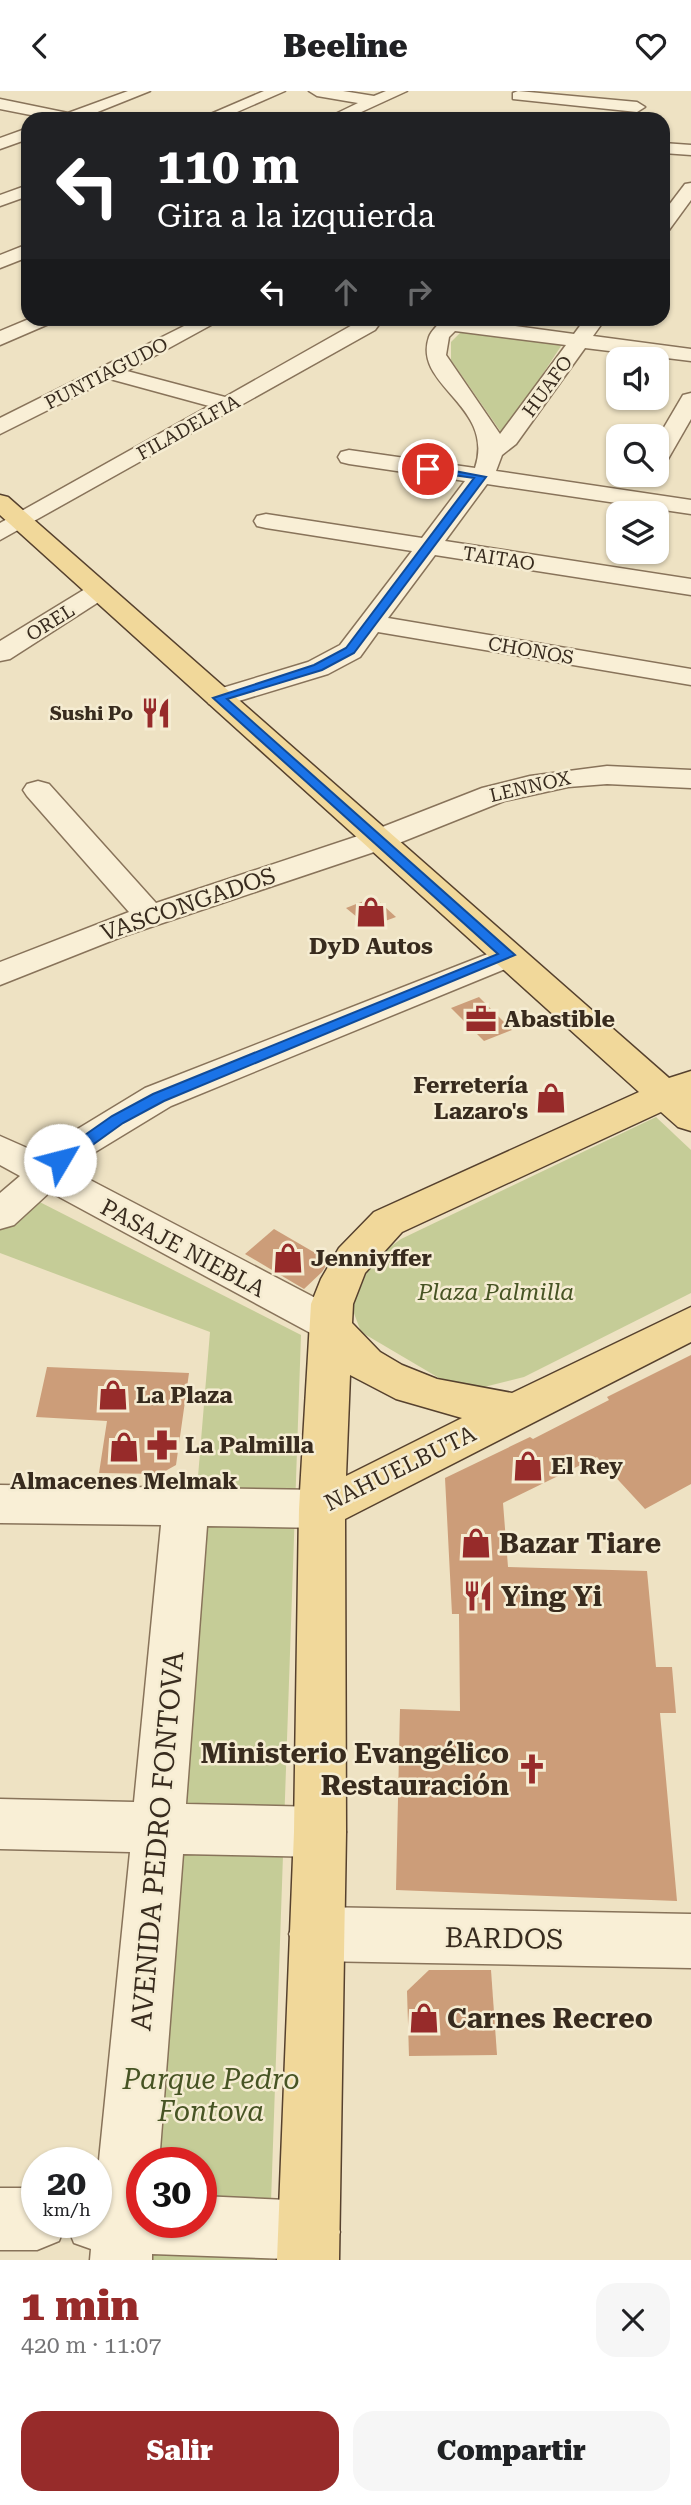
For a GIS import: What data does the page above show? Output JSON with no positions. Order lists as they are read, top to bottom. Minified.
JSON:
{"streets":{"main road":["NAHUELBUTA"],"street":["PUNTIAGUDO","HUAFO","FILADELFIA","TAITAO","OREL","CHONOS","LENNOX","VASCONGADOS","PASAJE NIEBLA","AVENIDA PEDRO FONTOVA","BARDOS"]},"crossings":[["HUAFO","TAITAO"],["HUAFO","CHONOS"],["LENNOX","VASCONGADOS"],["NAHUELBUTA","AVENIDA PEDRO FONTOVA"]],"parks":["Plaza Palmilla","Parque Pedro Fontova"],"places":{"restaurant":["Sushi Po","Ying Yi"],"shop":["DyD Autos","Ferretería Lazaro's","Jenniyffer","La Plaza","Almacenes Melmak","El Rey","Bazar Tiare","Carnes Recreo"],"office":["Abastible"],"pharmacy":["La Palmilla"],"church":["Ministerio Evangélico Restauración"]},"page":{"header":"Beeline","turn":["110 m","Gira a la izquierda"],"speed":"20 km/h","limit":"30","heading":["1 min","420 m · 11:07"],"buttons":["Salir","Compartir"]}}
